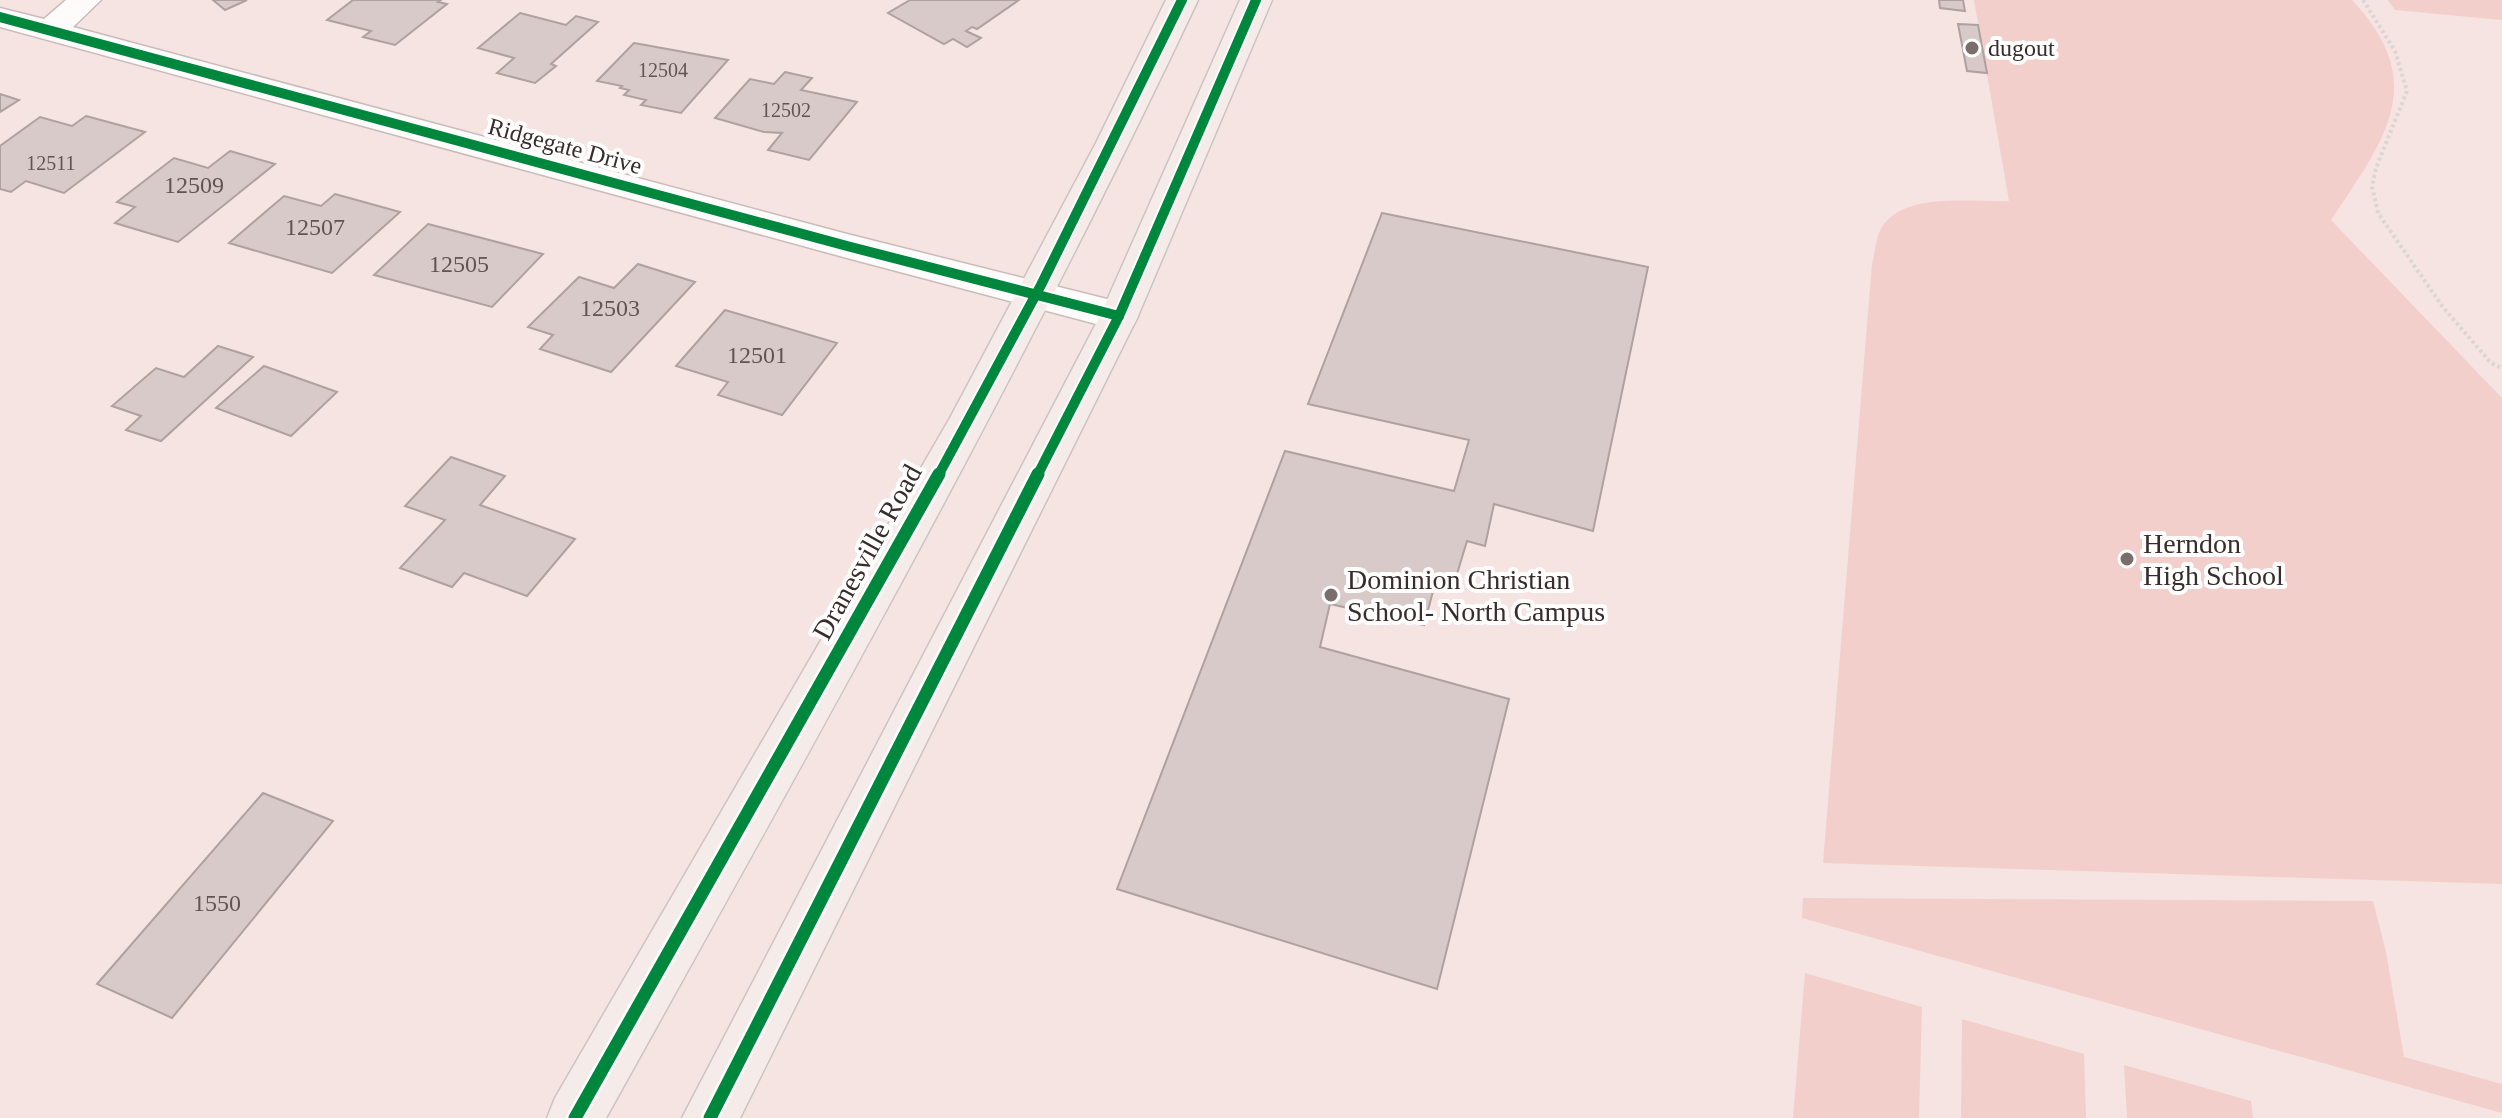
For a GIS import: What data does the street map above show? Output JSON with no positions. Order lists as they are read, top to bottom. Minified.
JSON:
{"streets":{"main road":["Dranesville Road"],"street":["Ridgegate Drive"]},"crossings":[["Ridgegate Drive","Dranesville Road"]],"places":["dugout","Herndon High School","Dominion Christian School- North Campus"],"house_numbers":["12504","12502","12511","12509","12507","12505","12503","12501","1550"]}
